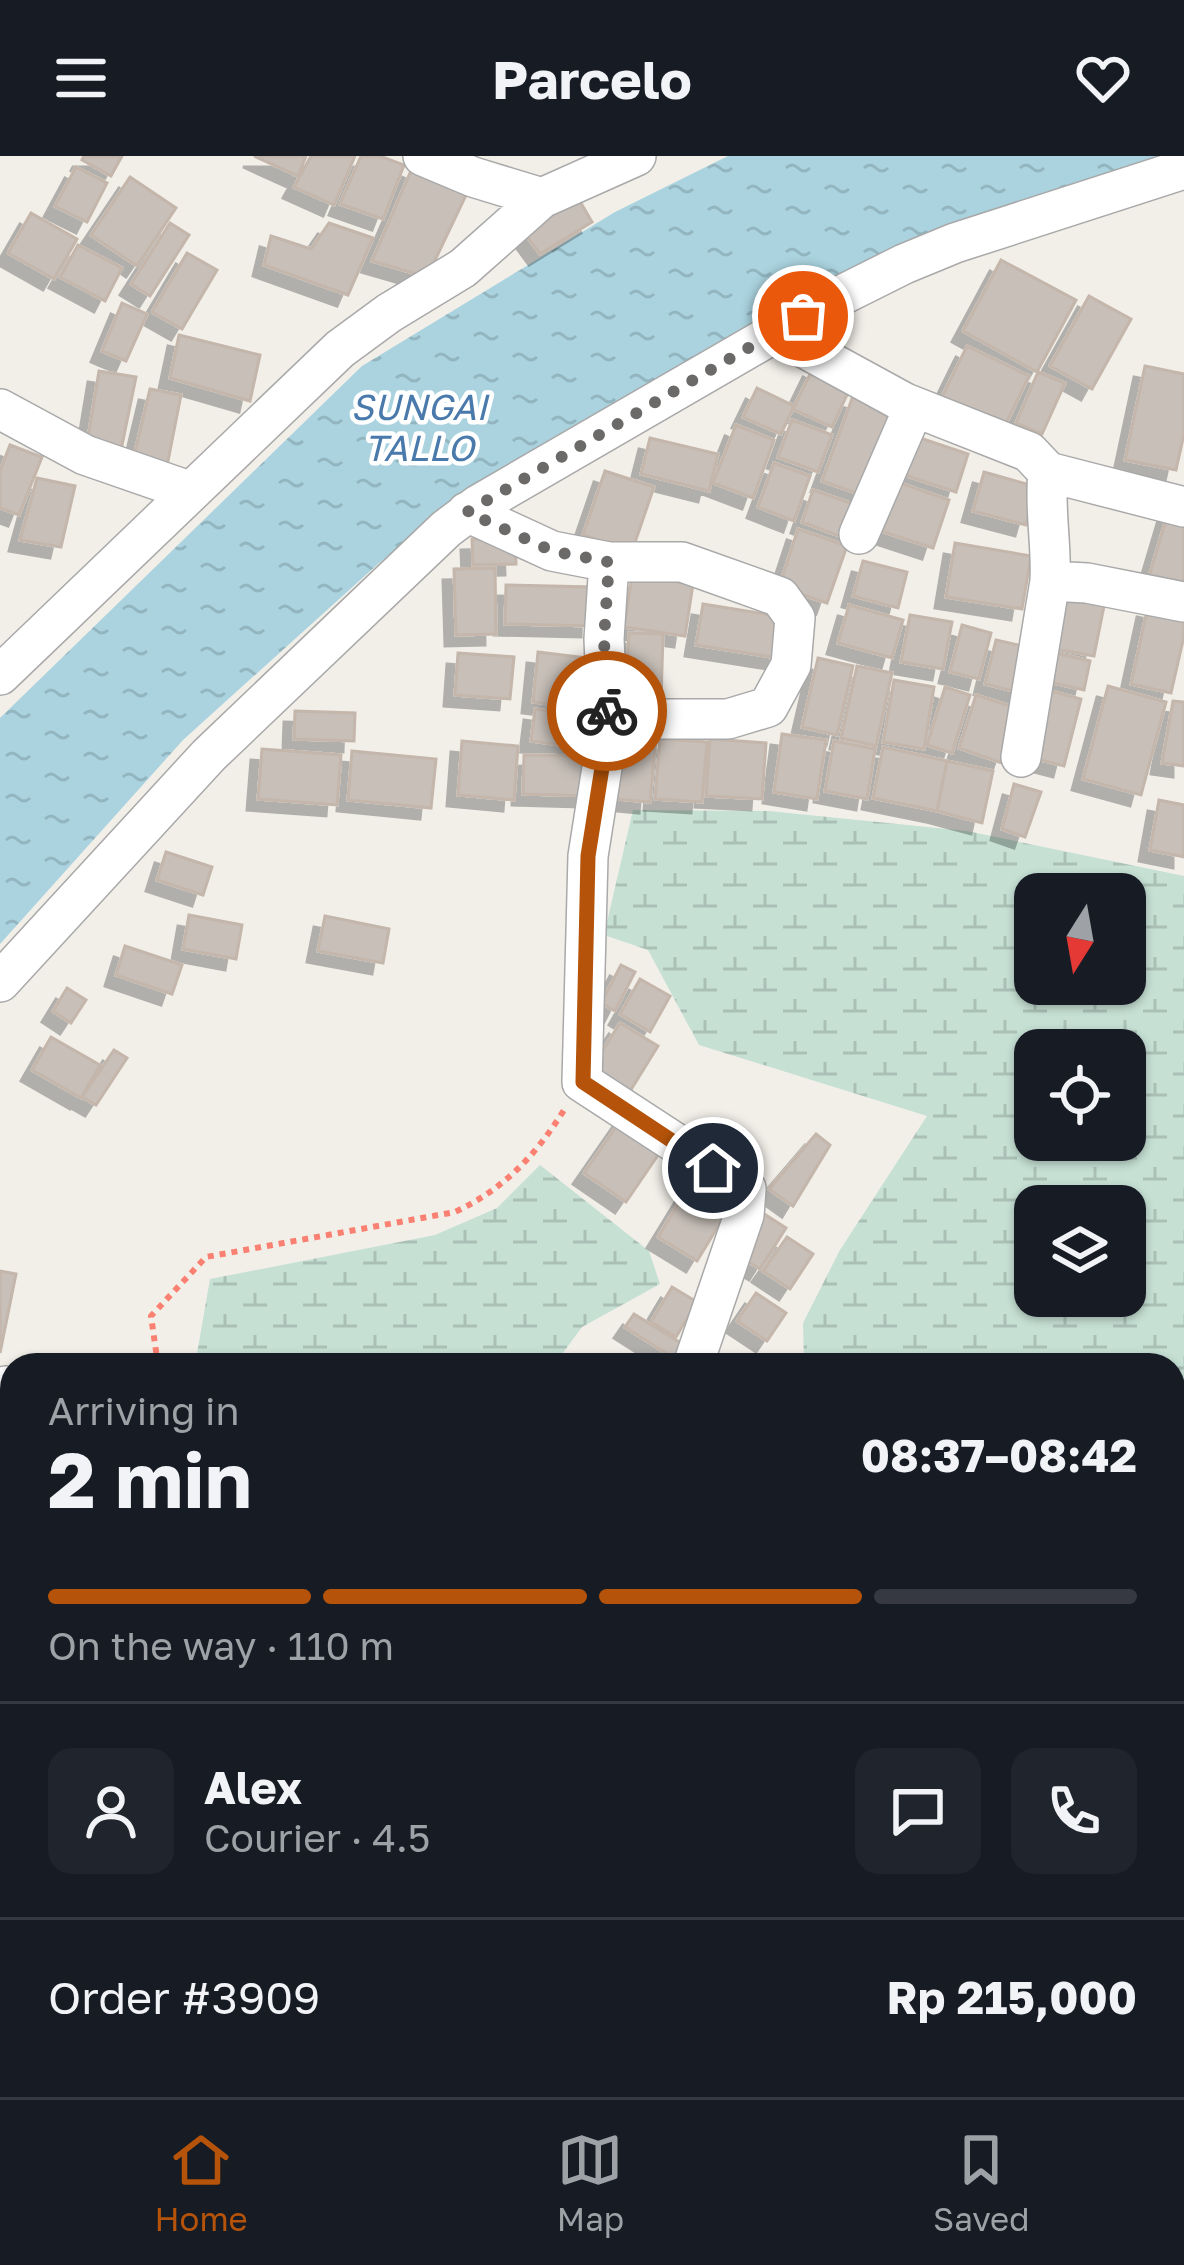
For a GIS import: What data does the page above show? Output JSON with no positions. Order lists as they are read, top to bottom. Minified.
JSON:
{"water":["SUNGAI TALLO"],"north":"bottom","page":{"header":"Parcelo","heading":["2 min","Arriving in","08:37–08:42"],"panel":["Alex","Courier · 4.5","Order #3909","Rp 215,000"],"bar":"On the way · 110 m","tabs":["Home","Map","Saved"]}}
